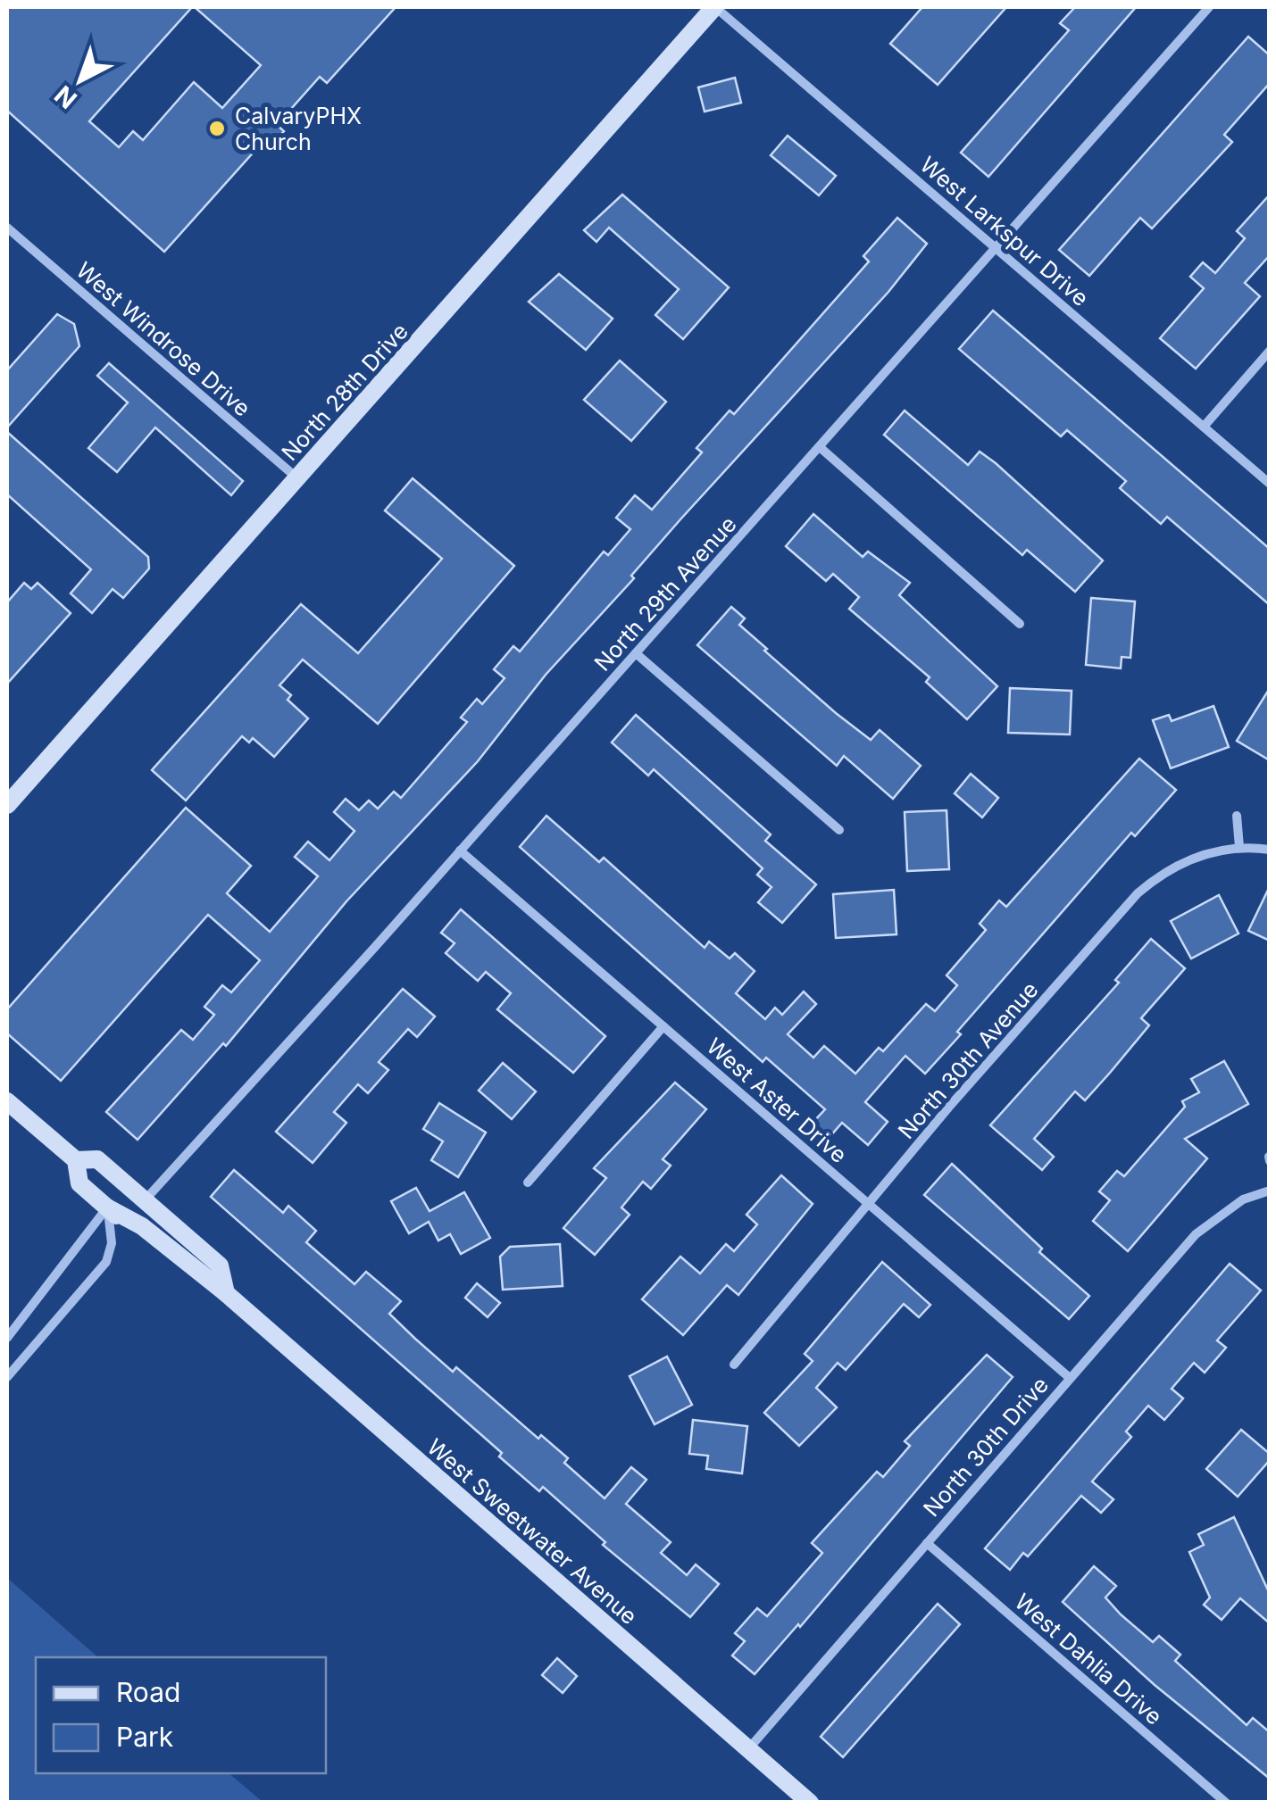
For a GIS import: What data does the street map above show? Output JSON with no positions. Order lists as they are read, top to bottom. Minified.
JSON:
{"streets":{"street":["West Larkspur Drive","West Windrose Drive","North 28th Drive","North 29th Avenue","North 30th Avenue","West Aster Drive","North 30th Drive","West Sweetwater Avenue","West Dahlia Drive"]},"crossings":[["West Larkspur Drive","North 28th Drive"],["West Larkspur Drive","North 29th Avenue"],["West Windrose Drive","North 28th Drive"],["North 29th Avenue","West Aster Drive"],["North 29th Avenue","West Sweetwater Avenue"],["North 30th Avenue","West Aster Drive"],["West Aster Drive","North 30th Drive"],["North 30th Drive","West Sweetwater Avenue"],["North 30th Drive","West Dahlia Drive"]],"places":["CalvaryPHX Church"],"legend":["Road","Park"],"north":"bottom left"}
